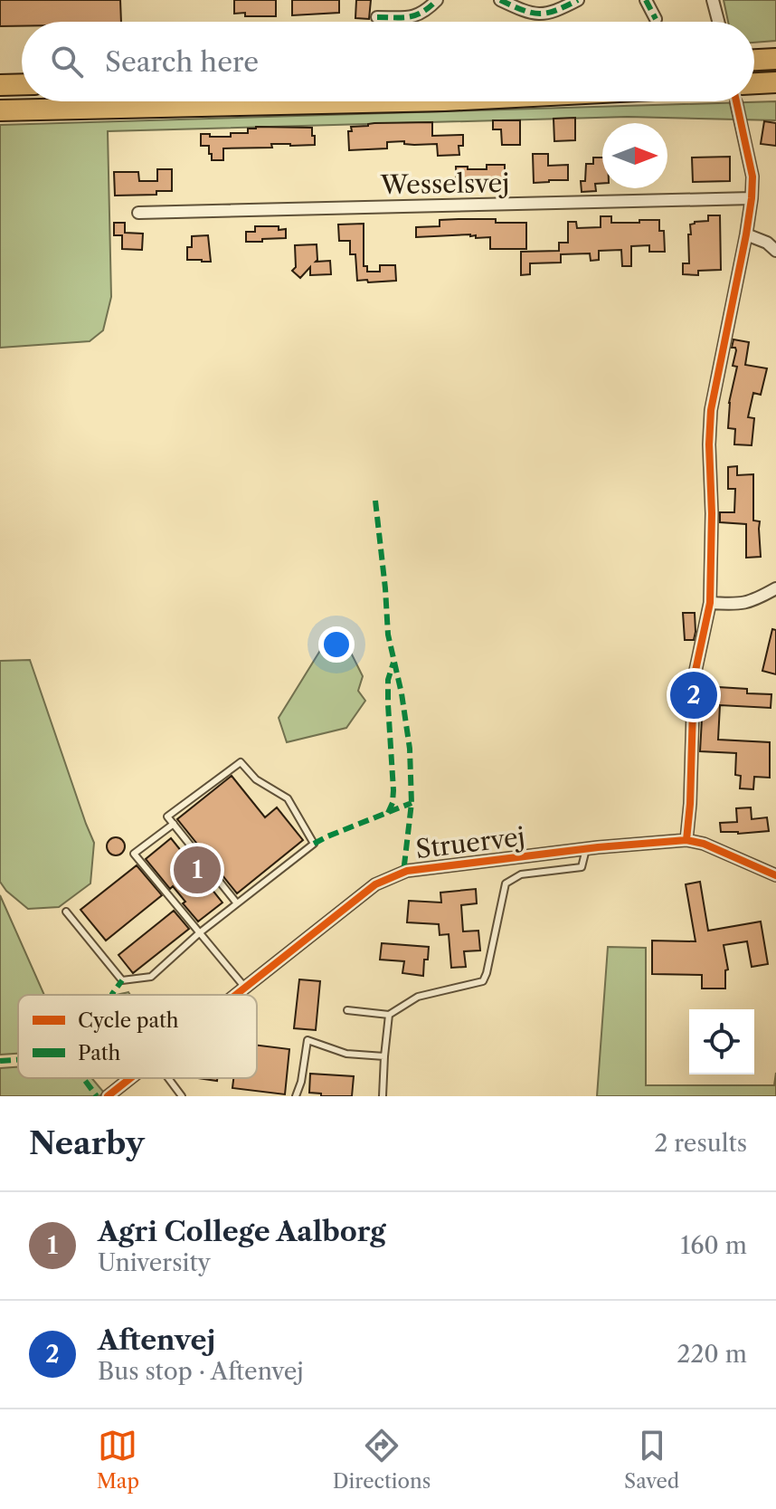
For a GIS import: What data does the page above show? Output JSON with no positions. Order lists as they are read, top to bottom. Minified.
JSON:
{"streets":{"street":["Wesselsvej","Struervej"]},"legend":["Cycle path","Path"],"north":"right","page":{"search":"Search here","pins":["2","1"],"heading":["Nearby","2 results"],"list":[{"mark":"1","name":"Agri College Aalborg","note":"University","value":"160 m"},{"mark":"2","name":"Aftenvej","note":"Bus stop · Aftenvej","value":"220 m"}],"nav":["Map","Directions","Saved"]}}
